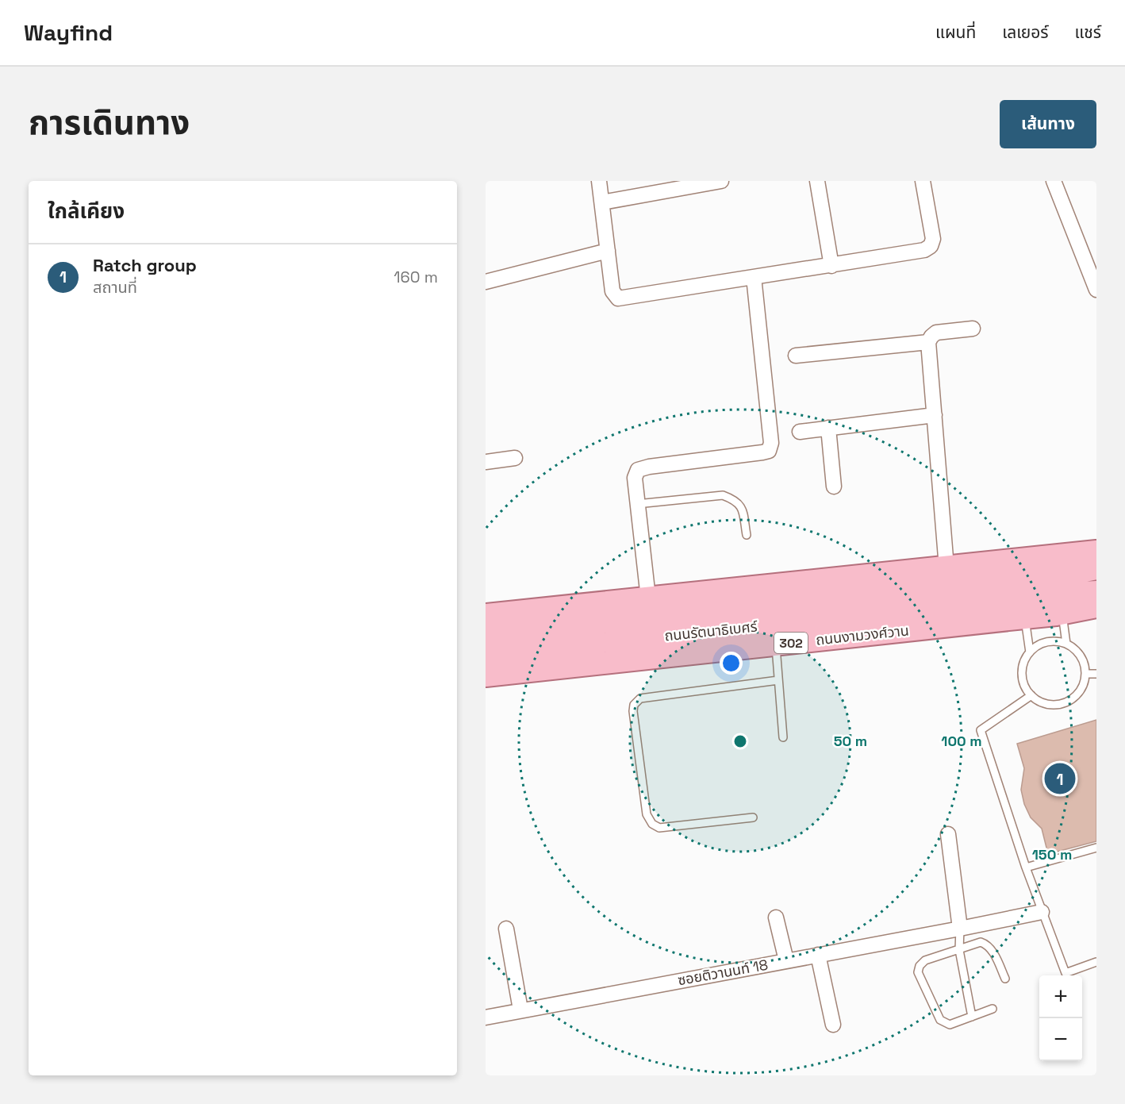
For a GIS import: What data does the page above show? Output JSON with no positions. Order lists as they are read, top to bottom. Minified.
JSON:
{"streets":{"main road":["ถนนรัตนาธิเบศร์","ถนนงามวงศ์วาน","302"],"street":["ซอยติวานนท์ 18"]},"page":{"header":"Wayfind","nav":["แผนที่","เลเยอร์","แชร์"],"title":"การเดินทาง","buttons":"เส้นทาง","heading":"ใกล้เคียง","list":[{"mark":"1","name":"Ratch group","note":"สถานที่","value":"160 m"}],"pins":"1","map_buttons":["+","−"]},"rings":["50 m","100 m","150 m"]}
